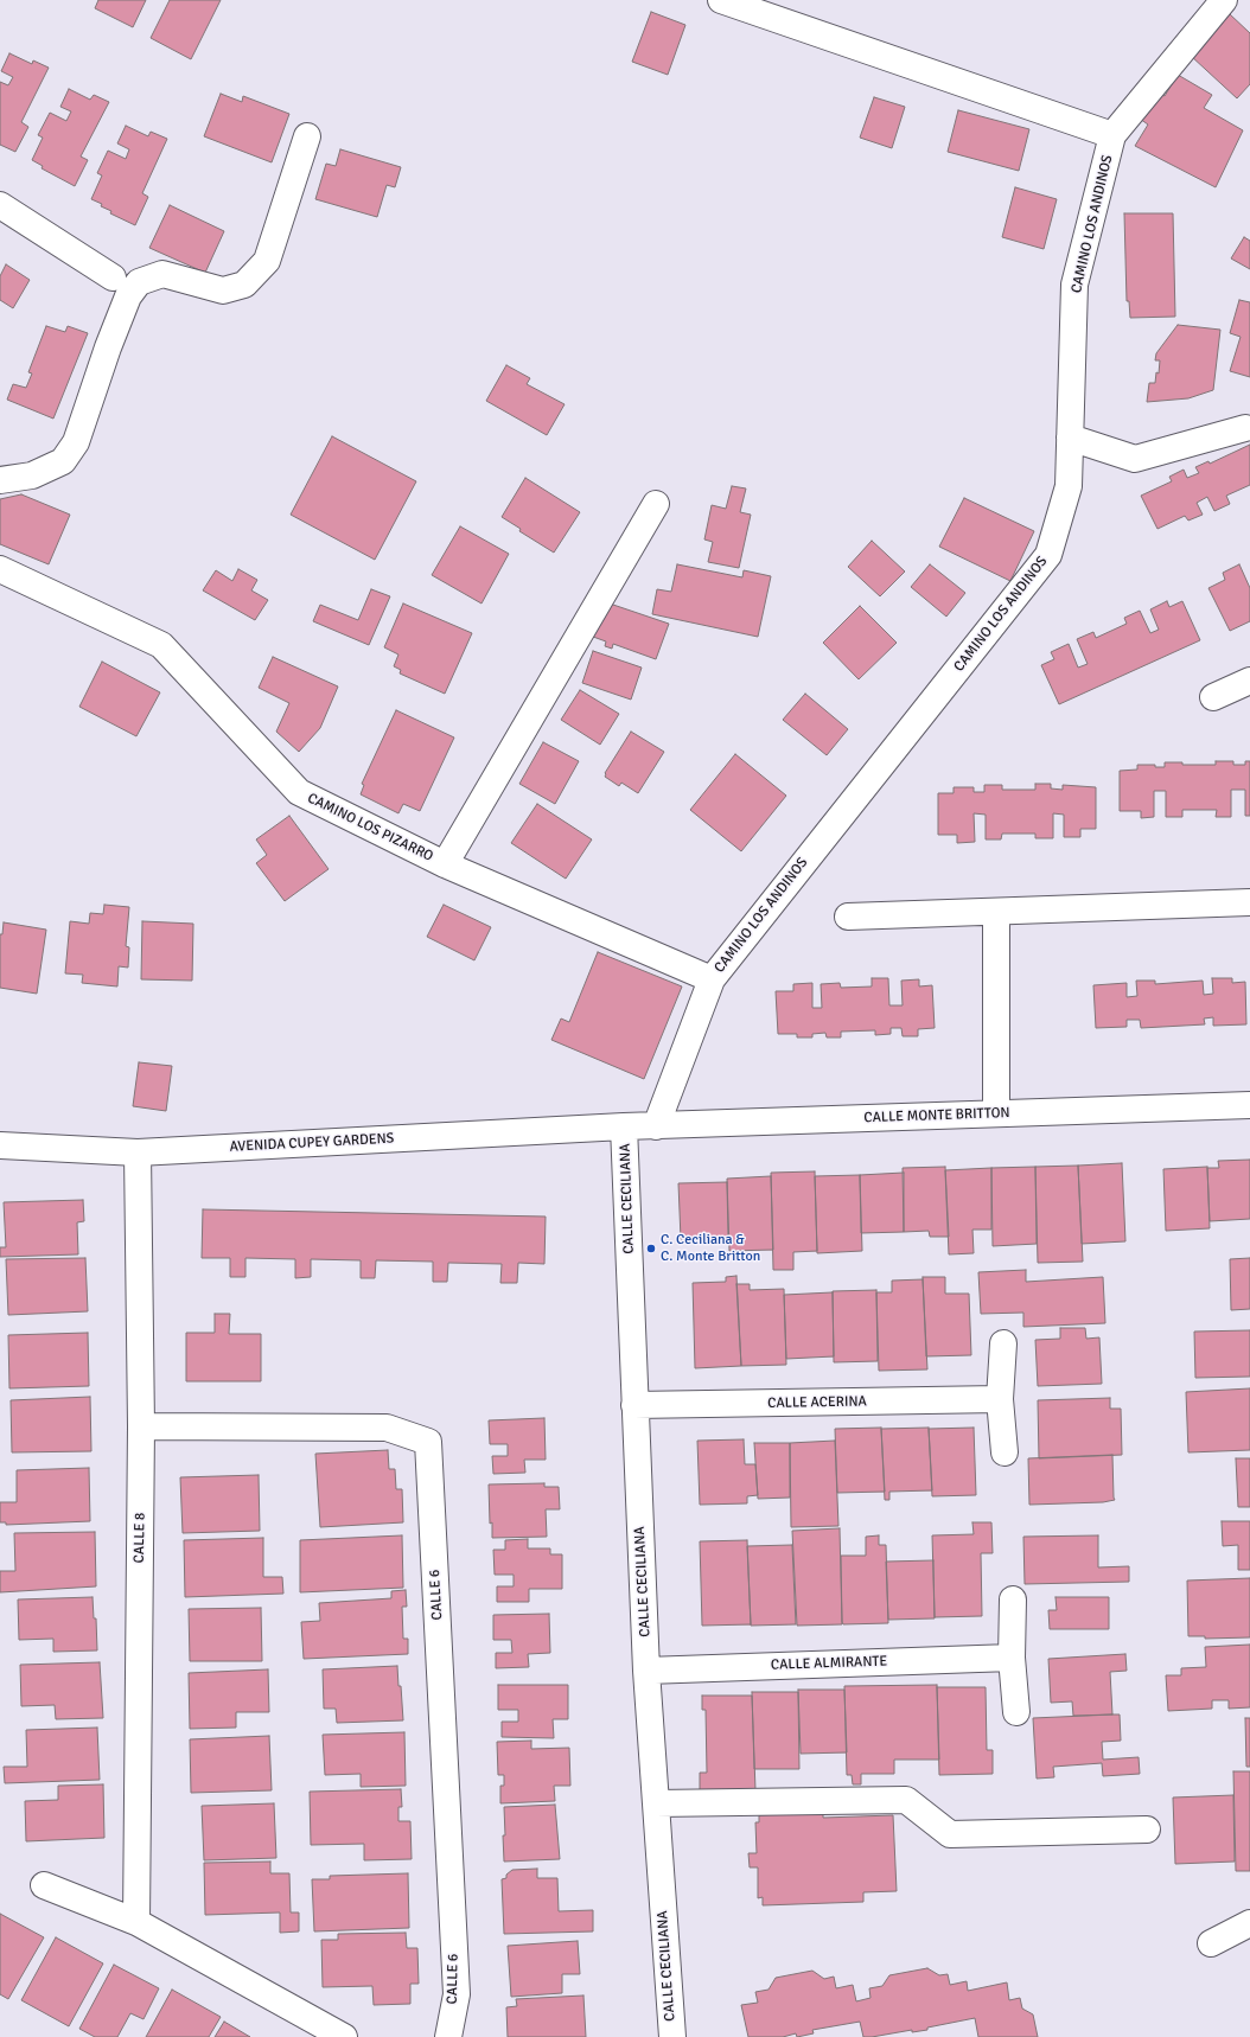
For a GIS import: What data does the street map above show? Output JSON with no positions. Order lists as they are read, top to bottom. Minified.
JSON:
{"streets":{"street":["CAMINO LOS ANDINOS","CAMINO LOS PIZARRO","CALLE MONTE BRITTON","AVENIDA CUPEY GARDENS","CALLE CECILIANA","CALLE ACERINA","CALLE 8","CALLE 6","CALLE ALMIRANTE"]},"crossings":[["CAMINO LOS ANDINOS","CAMINO LOS PIZARRO"],["CAMINO LOS ANDINOS","CALLE MONTE BRITTON"],["CALLE MONTE BRITTON","AVENIDA CUPEY GARDENS"],["CALLE MONTE BRITTON","CALLE CECILIANA"],["AVENIDA CUPEY GARDENS","CALLE CECILIANA"],["AVENIDA CUPEY GARDENS","CALLE 8"],["CALLE CECILIANA","CALLE ACERINA"],["CALLE CECILIANA","CALLE ALMIRANTE"],["CALLE 8","CALLE 6"]],"places":["C. Ceciliana & C. Monte Britton"]}
